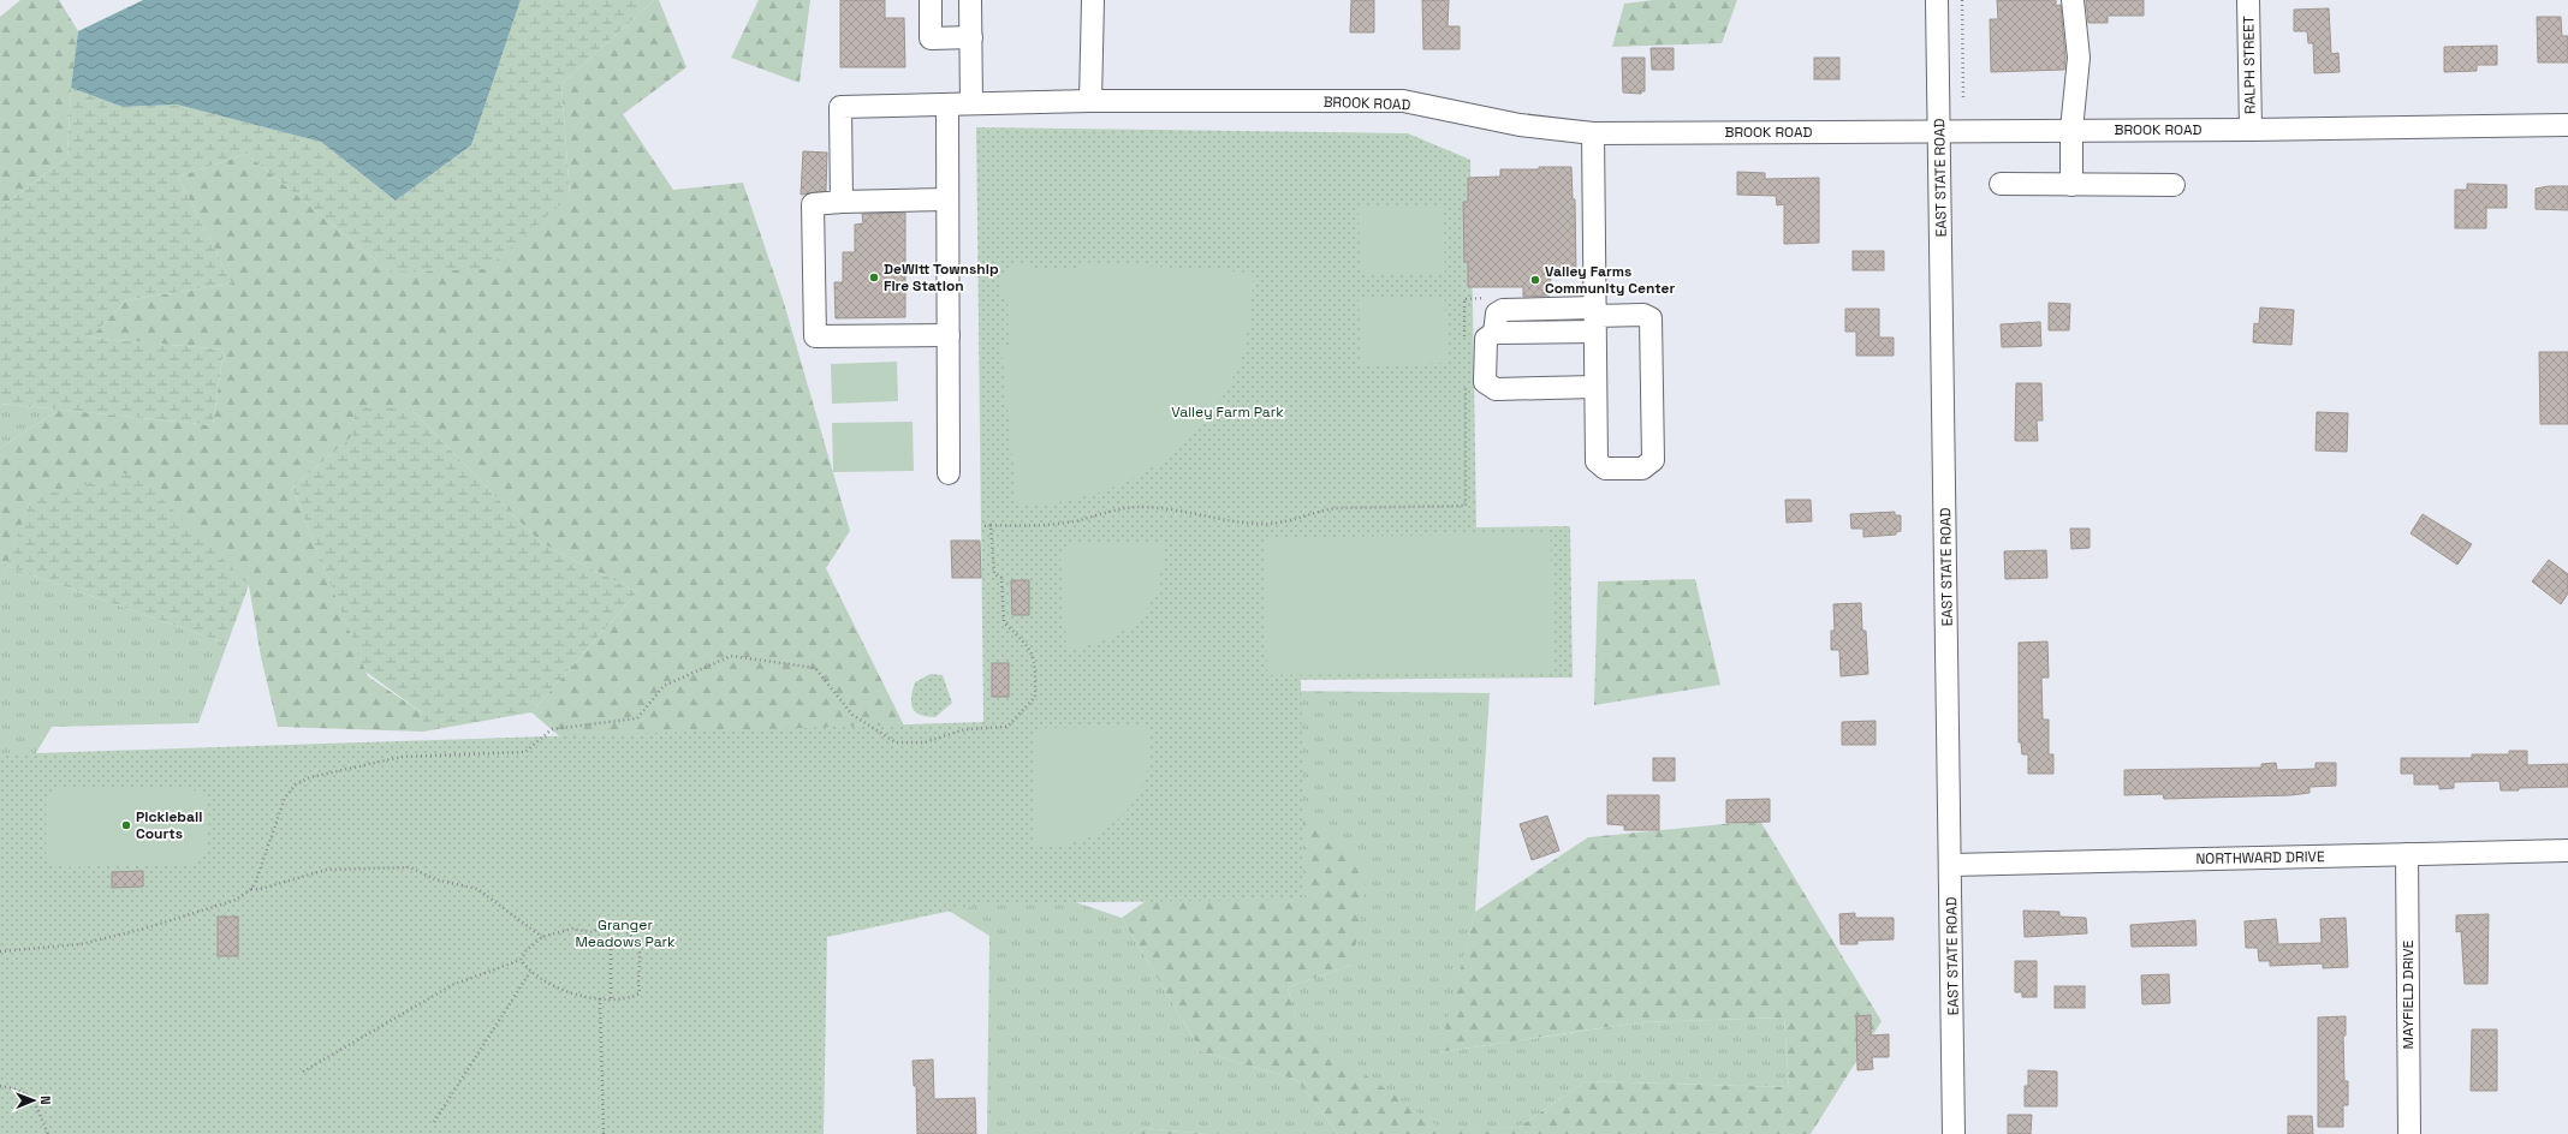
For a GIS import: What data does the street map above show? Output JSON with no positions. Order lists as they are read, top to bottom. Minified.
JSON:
{"streets":{"street":["RALPH STREET","BROOK ROAD","EAST STATE ROAD","NORTHWARD DRIVE","MAYFIELD DRIVE"]},"crossings":[["RALPH STREET","BROOK ROAD"],["BROOK ROAD","EAST STATE ROAD"],["EAST STATE ROAD","NORTHWARD DRIVE"],["NORTHWARD DRIVE","MAYFIELD DRIVE"]],"parks":["Valley Farm Park","Granger Meadows Park"],"places":["DeWitt Township Fire Station","Valley Farms Community Center","Pickleball Courts"],"north":"right"}
